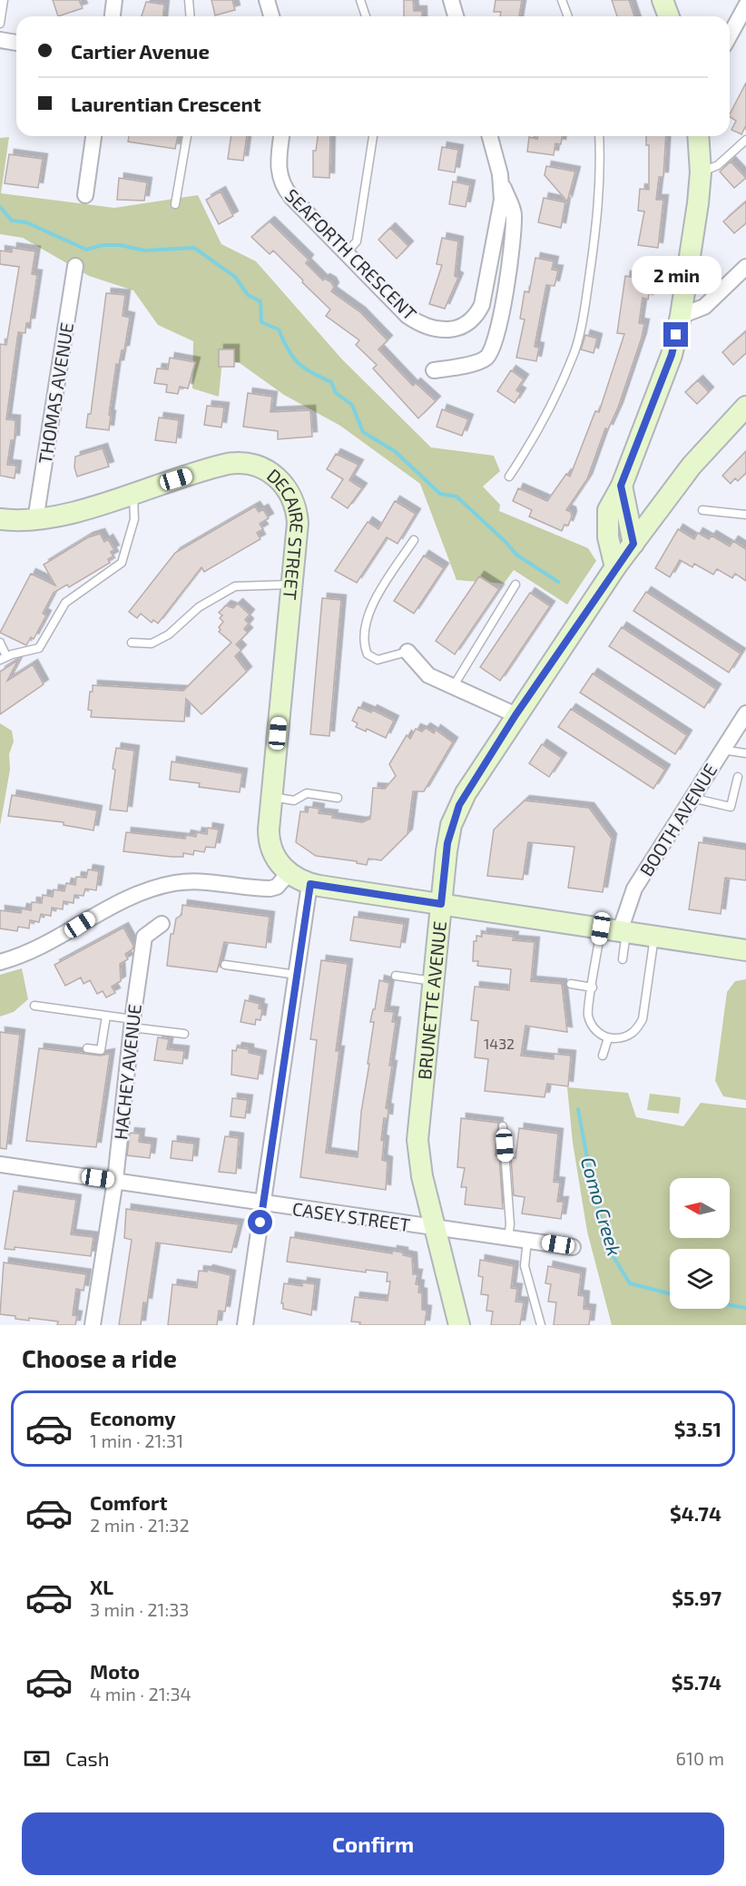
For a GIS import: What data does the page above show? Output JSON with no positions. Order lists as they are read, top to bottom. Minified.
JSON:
{"streets":{"main road":["DECAIRE STREET","BRUNETTE AVENUE"],"street":["SEAFORTH CRESCENT","THOMAS AVENUE","BOOTH AVENUE","HACHEY AVENUE","CASEY STREET"]},"crossings":[["THOMAS AVENUE","DECAIRE STREET"],["BRUNETTE AVENUE","CASEY STREET"],["HACHEY AVENUE","CASEY STREET"]],"water":["Como Creek"],"house_numbers":["1432"],"north":"left","page":{"banner":["Cartier Avenue","Laurentian Crescent"],"bubble":"2 min","heading":"Choose a ride","list":[{"name":"Economy","note":"1 min · 21:31","value":"$3.51"},{"name":"Comfort","note":"2 min · 21:32","value":"$4.74"},{"name":"XL","note":"3 min · 21:33","value":"$5.97"},{"name":"Moto","note":"4 min · 21:34","value":"$5.74"}],"pay":["Cash","610 m"],"buttons":"Confirm"}}
